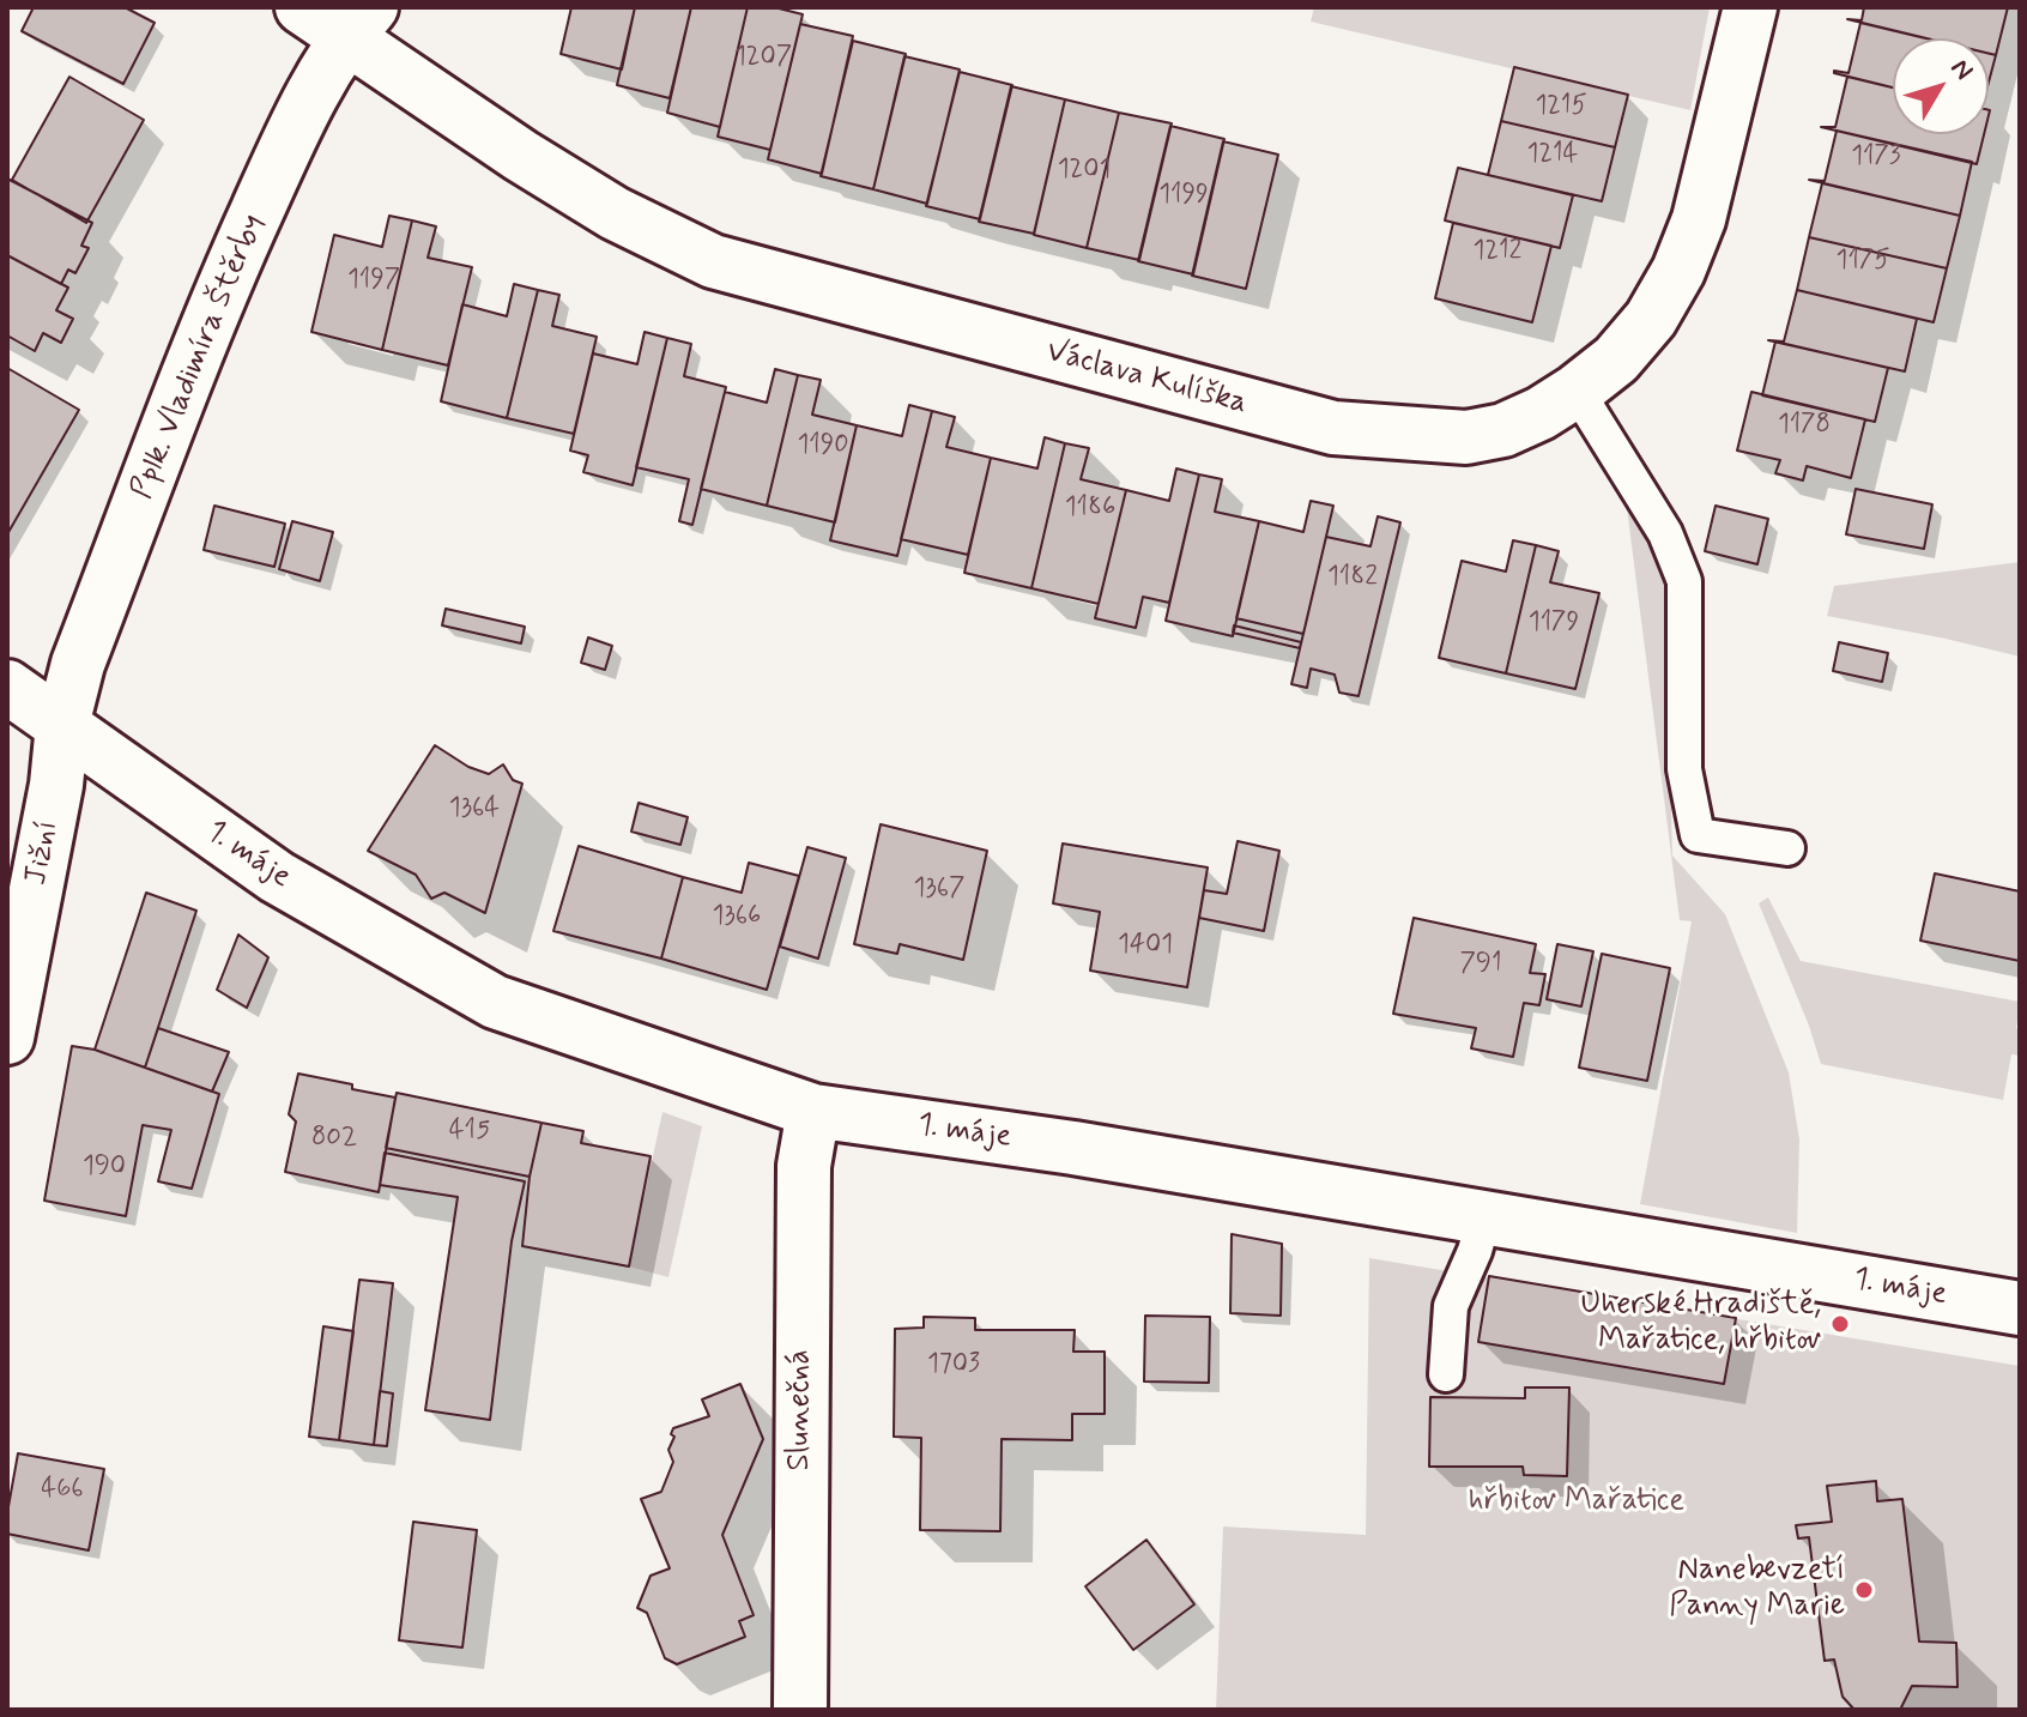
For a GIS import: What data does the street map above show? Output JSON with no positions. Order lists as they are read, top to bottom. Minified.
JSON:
{"streets":{"street":["Pplk. Vladimíra Štěrby","Václava Kulíška","Jižní","1. máje","Slunečná"]},"crossings":[["Pplk. Vladimíra Štěrby","Václava Kulíška"],["Pplk. Vladimíra Štěrby","Jižní"],["Pplk. Vladimíra Štěrby","1. máje"],["Jižní","1. máje"],["1. máje","Slunečná"]],"parks":["hřbitov Mařatice"],"places":["Uherské Hradiště, Mařatice, hřbitov","Nanebevzetí Panny Marie"],"house_numbers":["1207","1215","1214","1173","1201","1199","1212","1175","1197","1178","1190","1186","1182","1179","1364","1367","1366","1401","791","415","802","190","1703","466"],"north":"top right"}
